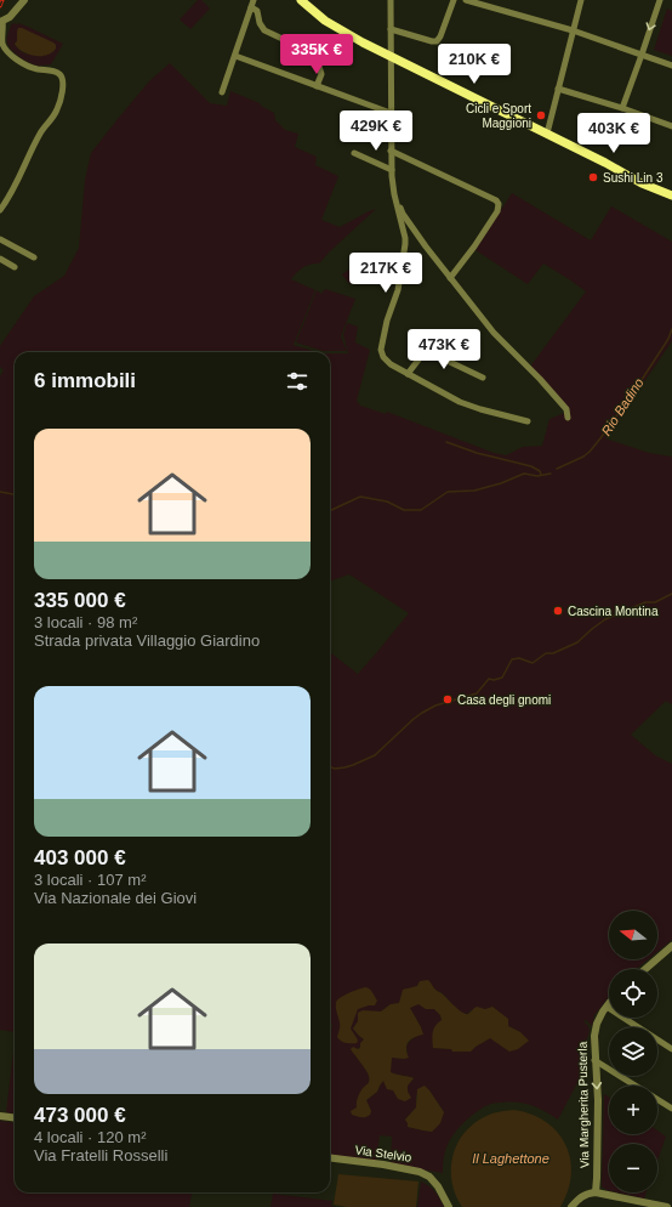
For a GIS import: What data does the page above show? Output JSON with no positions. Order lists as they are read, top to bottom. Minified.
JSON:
{"streets":{"street":["Via Margherita Pusterla","Via Stelvio"]},"one_way":["Via Margherita Pusterla"],"water":["Rio Badino","Il Laghettone"],"places":["Cicli e Sport Maggioni","Sushi Lin 3","Cascina Montina","Casa degli gnomi"],"north":"left","page":{"price":["335K €","210K €","429K €","403K €","217K €","473K €"],"heading":"6 immobili","list":[{"name":"335 000 €","note":"3 locali · 98 m² · Strada privata Villaggio Giardino"},{"name":"403 000 €","note":"3 locali · 107 m² · Via Nazionale dei Giovi"},{"name":"473 000 €","note":"4 locali · 120 m² · Via Fratelli Rosselli"}],"map_buttons":["+","−"]}}
